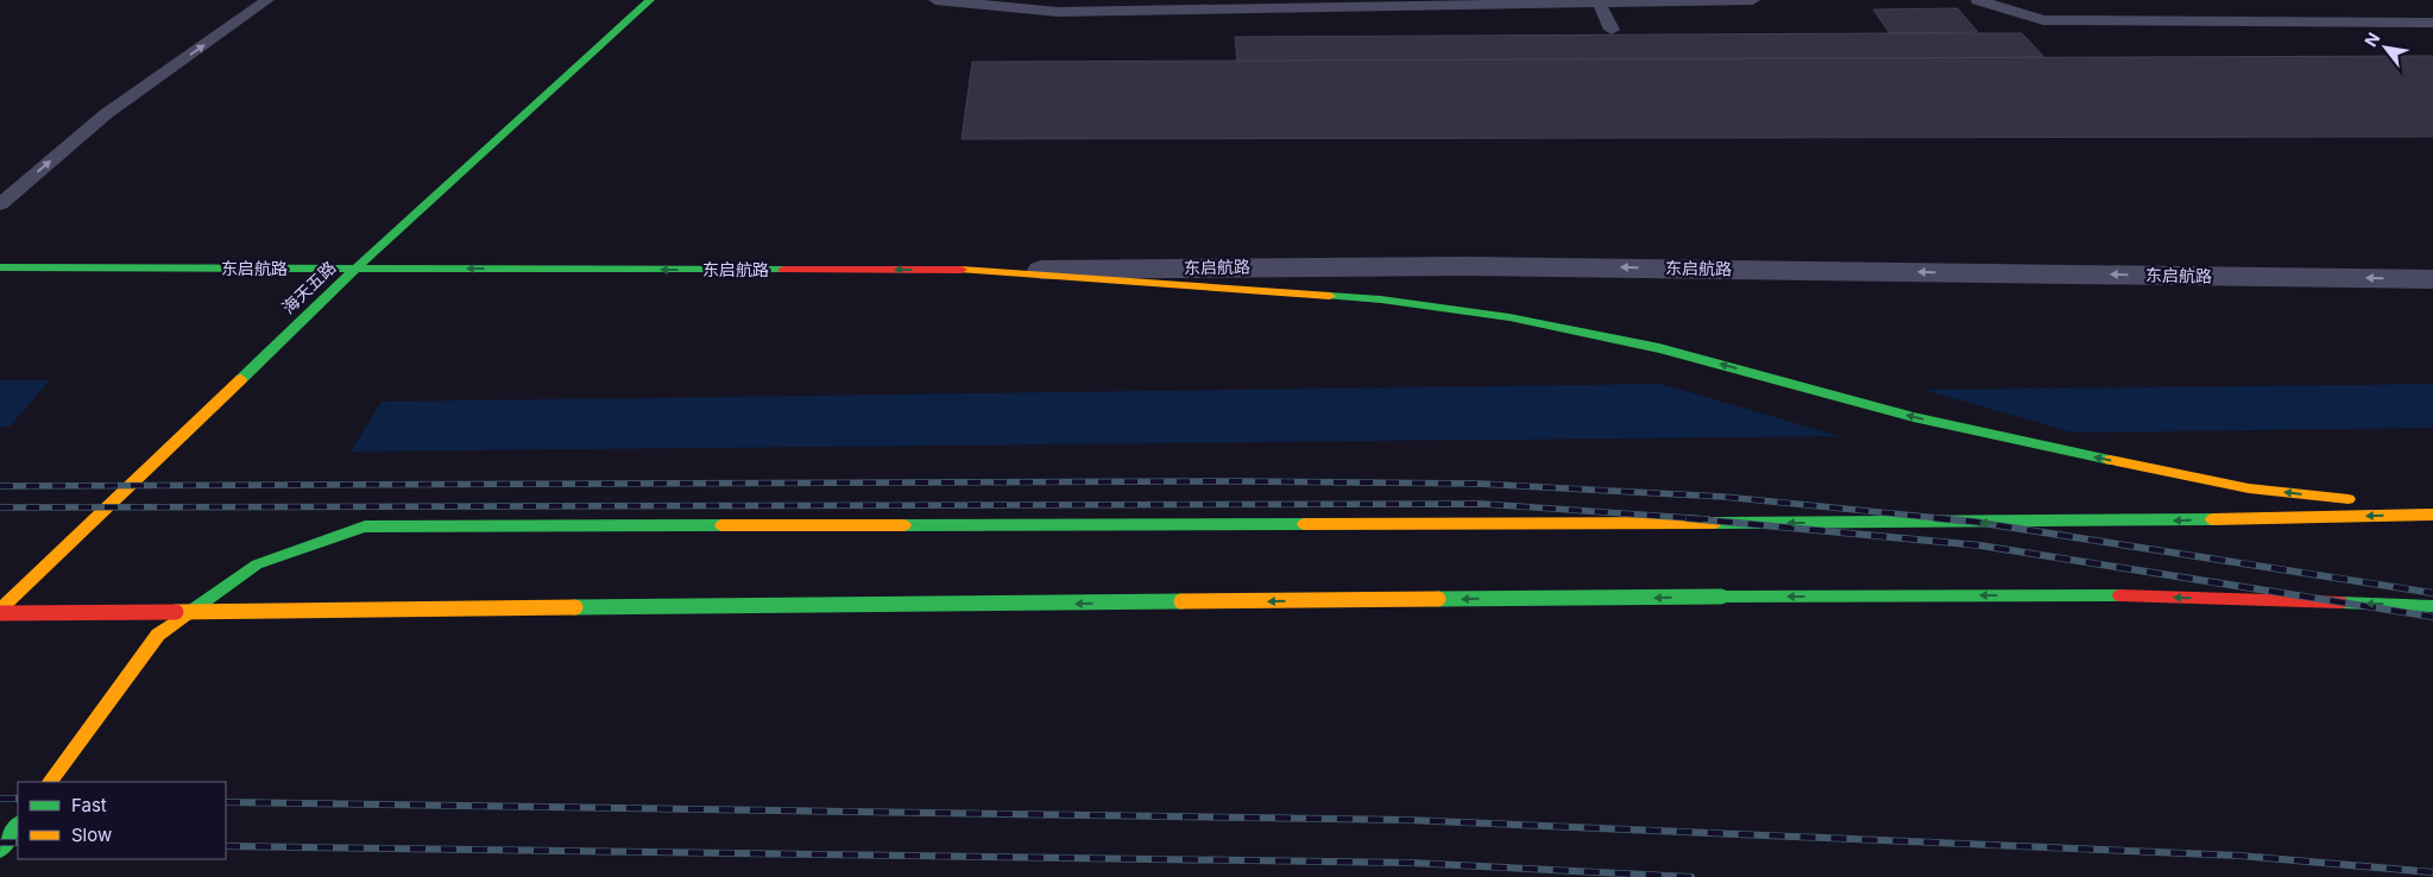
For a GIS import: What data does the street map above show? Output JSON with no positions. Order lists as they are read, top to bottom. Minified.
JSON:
{"streets":{"main road":["东启航路","海天五路"]},"crossings":[["东启航路","海天五路"]],"legend":["Fast","Slow"],"north":"top left"}
